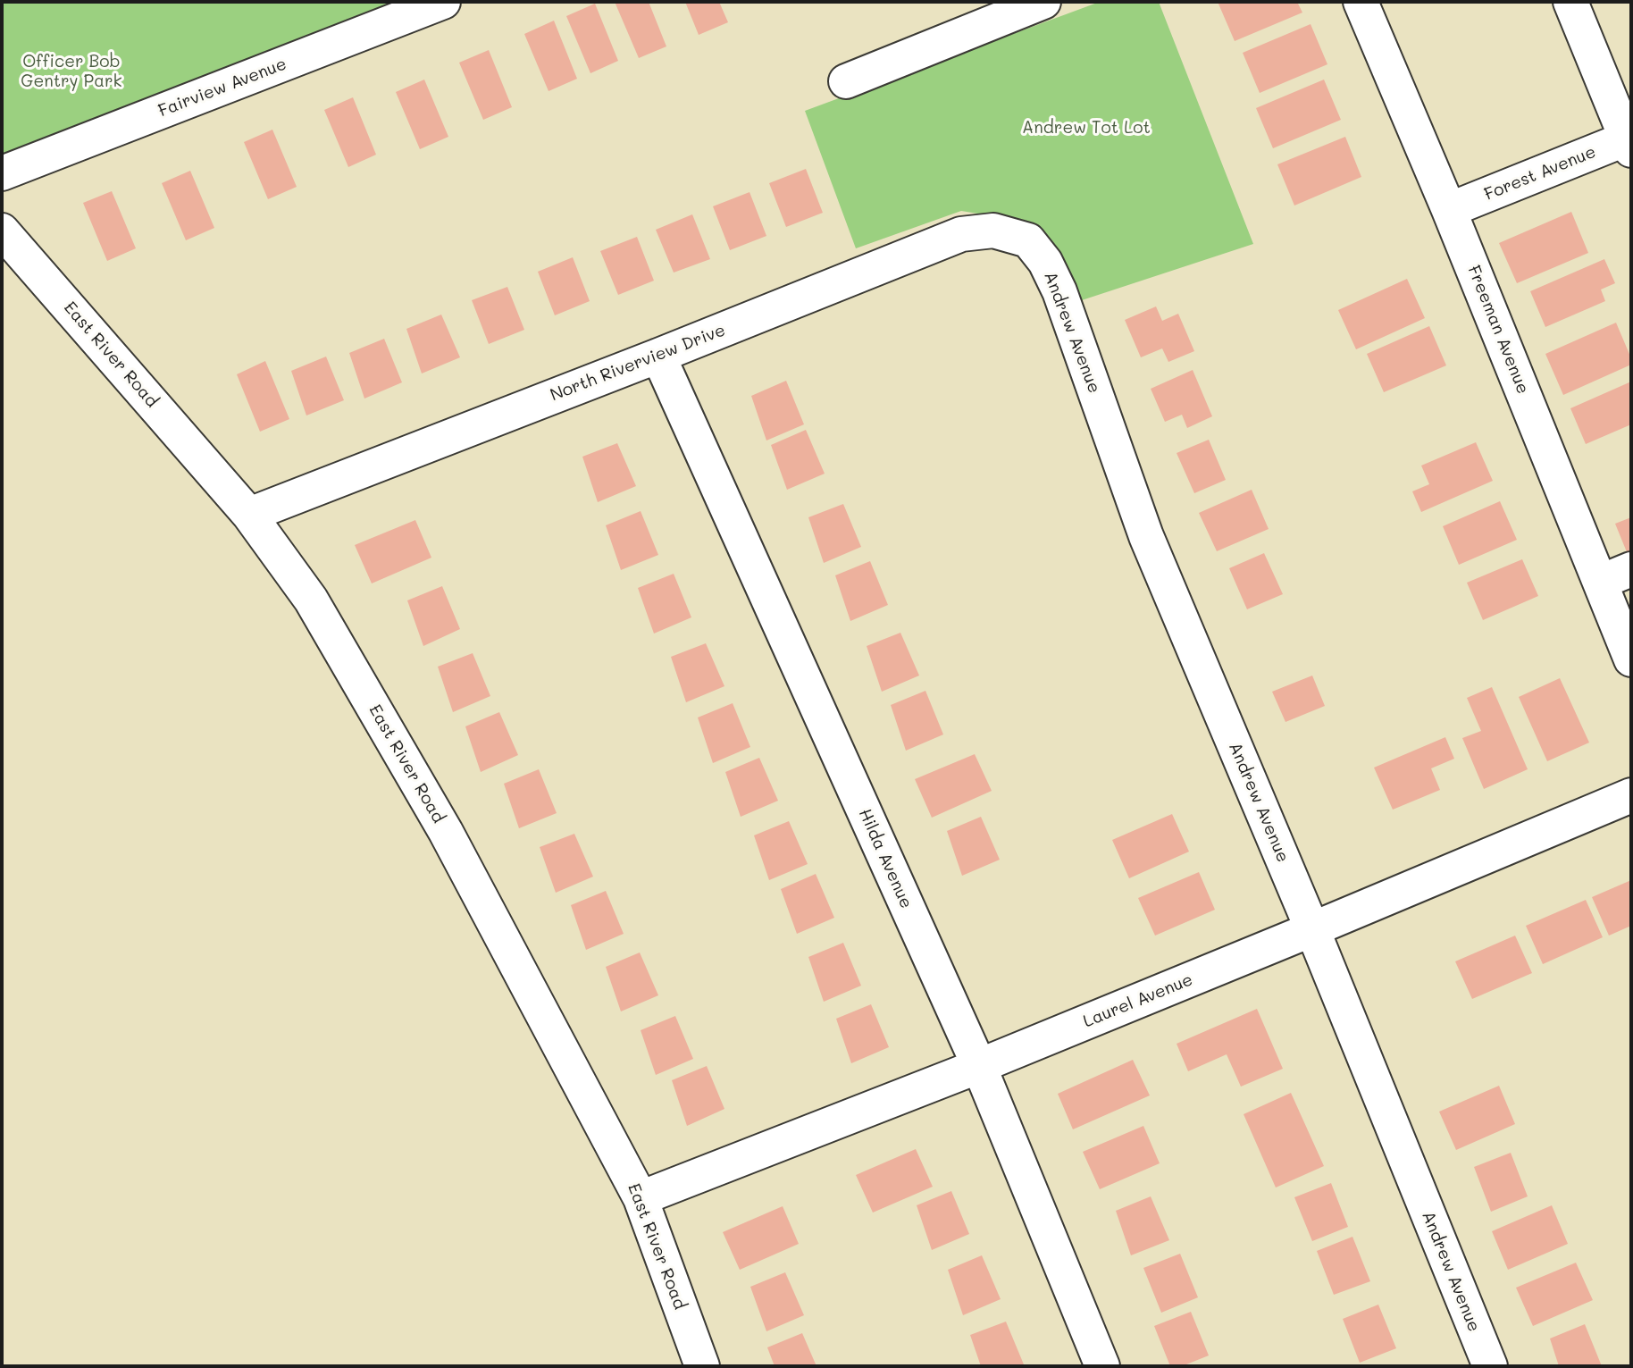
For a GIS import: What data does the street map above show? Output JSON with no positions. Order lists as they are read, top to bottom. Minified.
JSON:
{"streets":{"street":["Fairview Avenue","Forest Avenue","Freeman Avenue","Andrew Avenue","East River Road","North Riverview Drive","Hilda Avenue","Laurel Avenue"]},"crossings":[["Forest Avenue","Freeman Avenue"],["Andrew Avenue","North Riverview Drive"],["Andrew Avenue","Laurel Avenue"],["East River Road","North Riverview Drive"],["East River Road","Laurel Avenue"],["North Riverview Drive","Hilda Avenue"],["Hilda Avenue","Laurel Avenue"]],"parks":["Officer Bob Gentry Park","Andrew Tot Lot"]}
